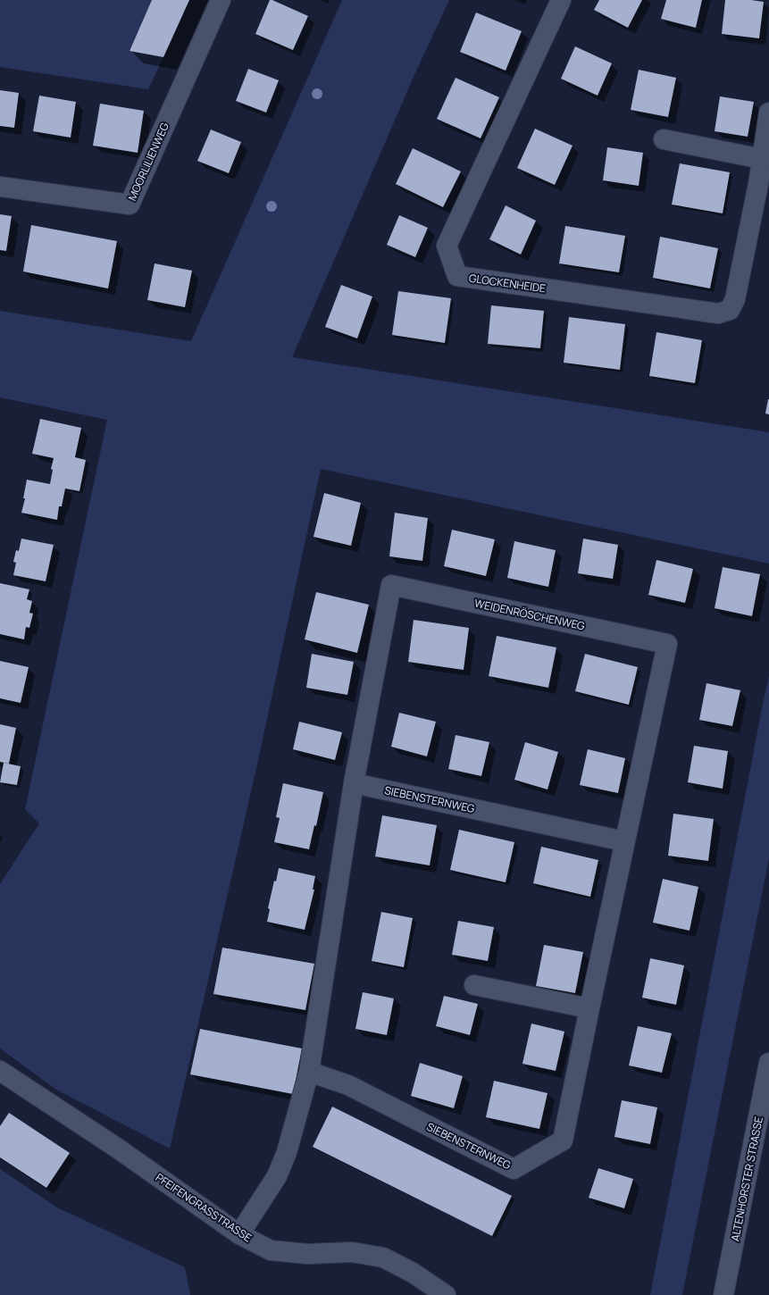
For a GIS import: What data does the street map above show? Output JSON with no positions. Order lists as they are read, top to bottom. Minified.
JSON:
{"streets":{"street":["MOORLILIENWEG","GLOCKENHEIDE","WEIDENRÖSCHENWEG","SIEBENSTERNWEG","ALTENHORSTER STRASSE","PFEIFENGRASSTRASSE"]},"crossings":[["WEIDENRÖSCHENWEG","SIEBENSTERNWEG"]]}
